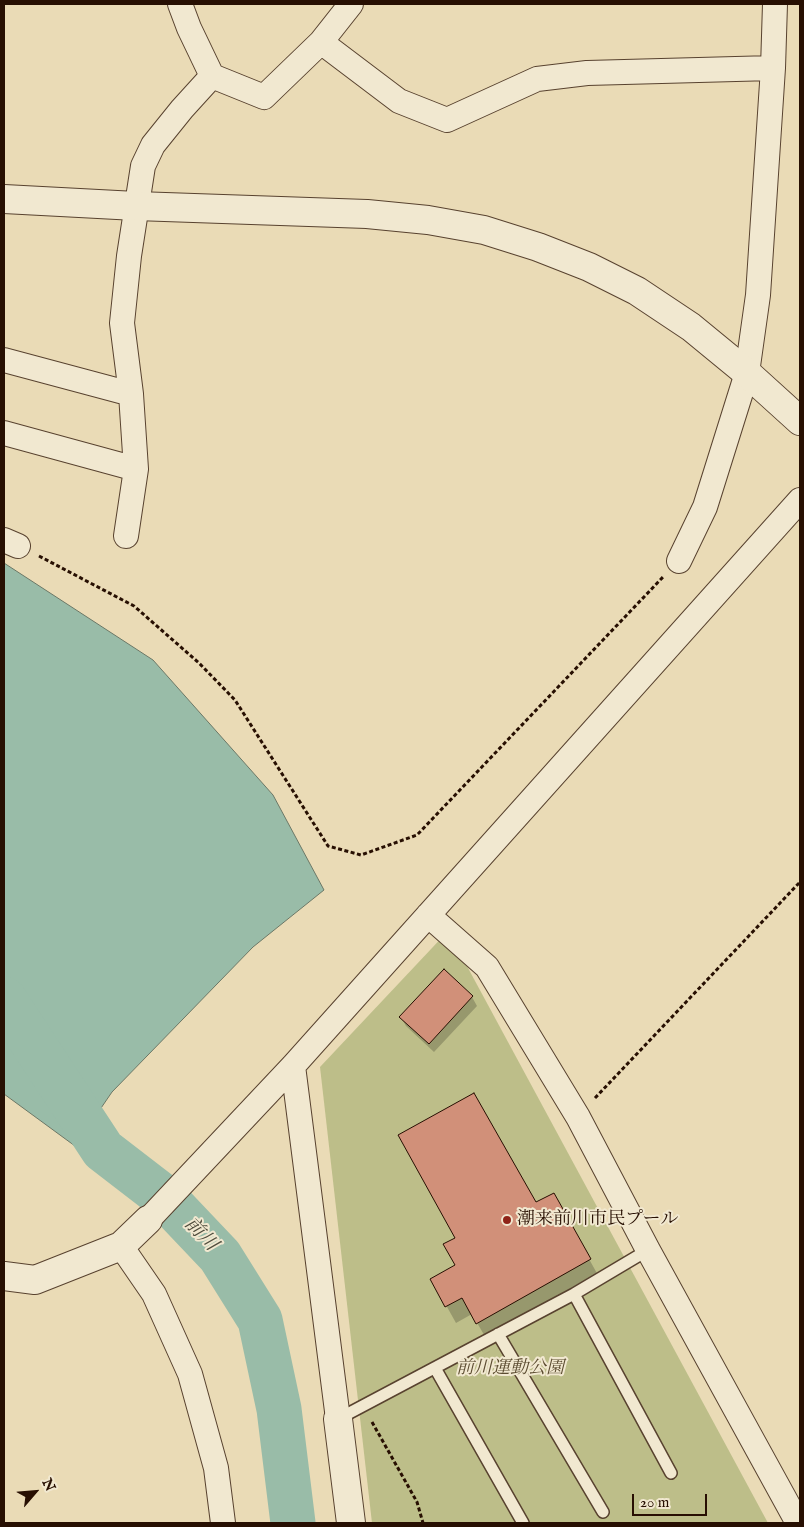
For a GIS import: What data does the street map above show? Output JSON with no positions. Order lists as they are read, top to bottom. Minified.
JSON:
{"water":["前川"],"parks":["前川運動公園"],"places":["潮来前川市民プール"],"scale_bar":"20 m","north":"top right"}
